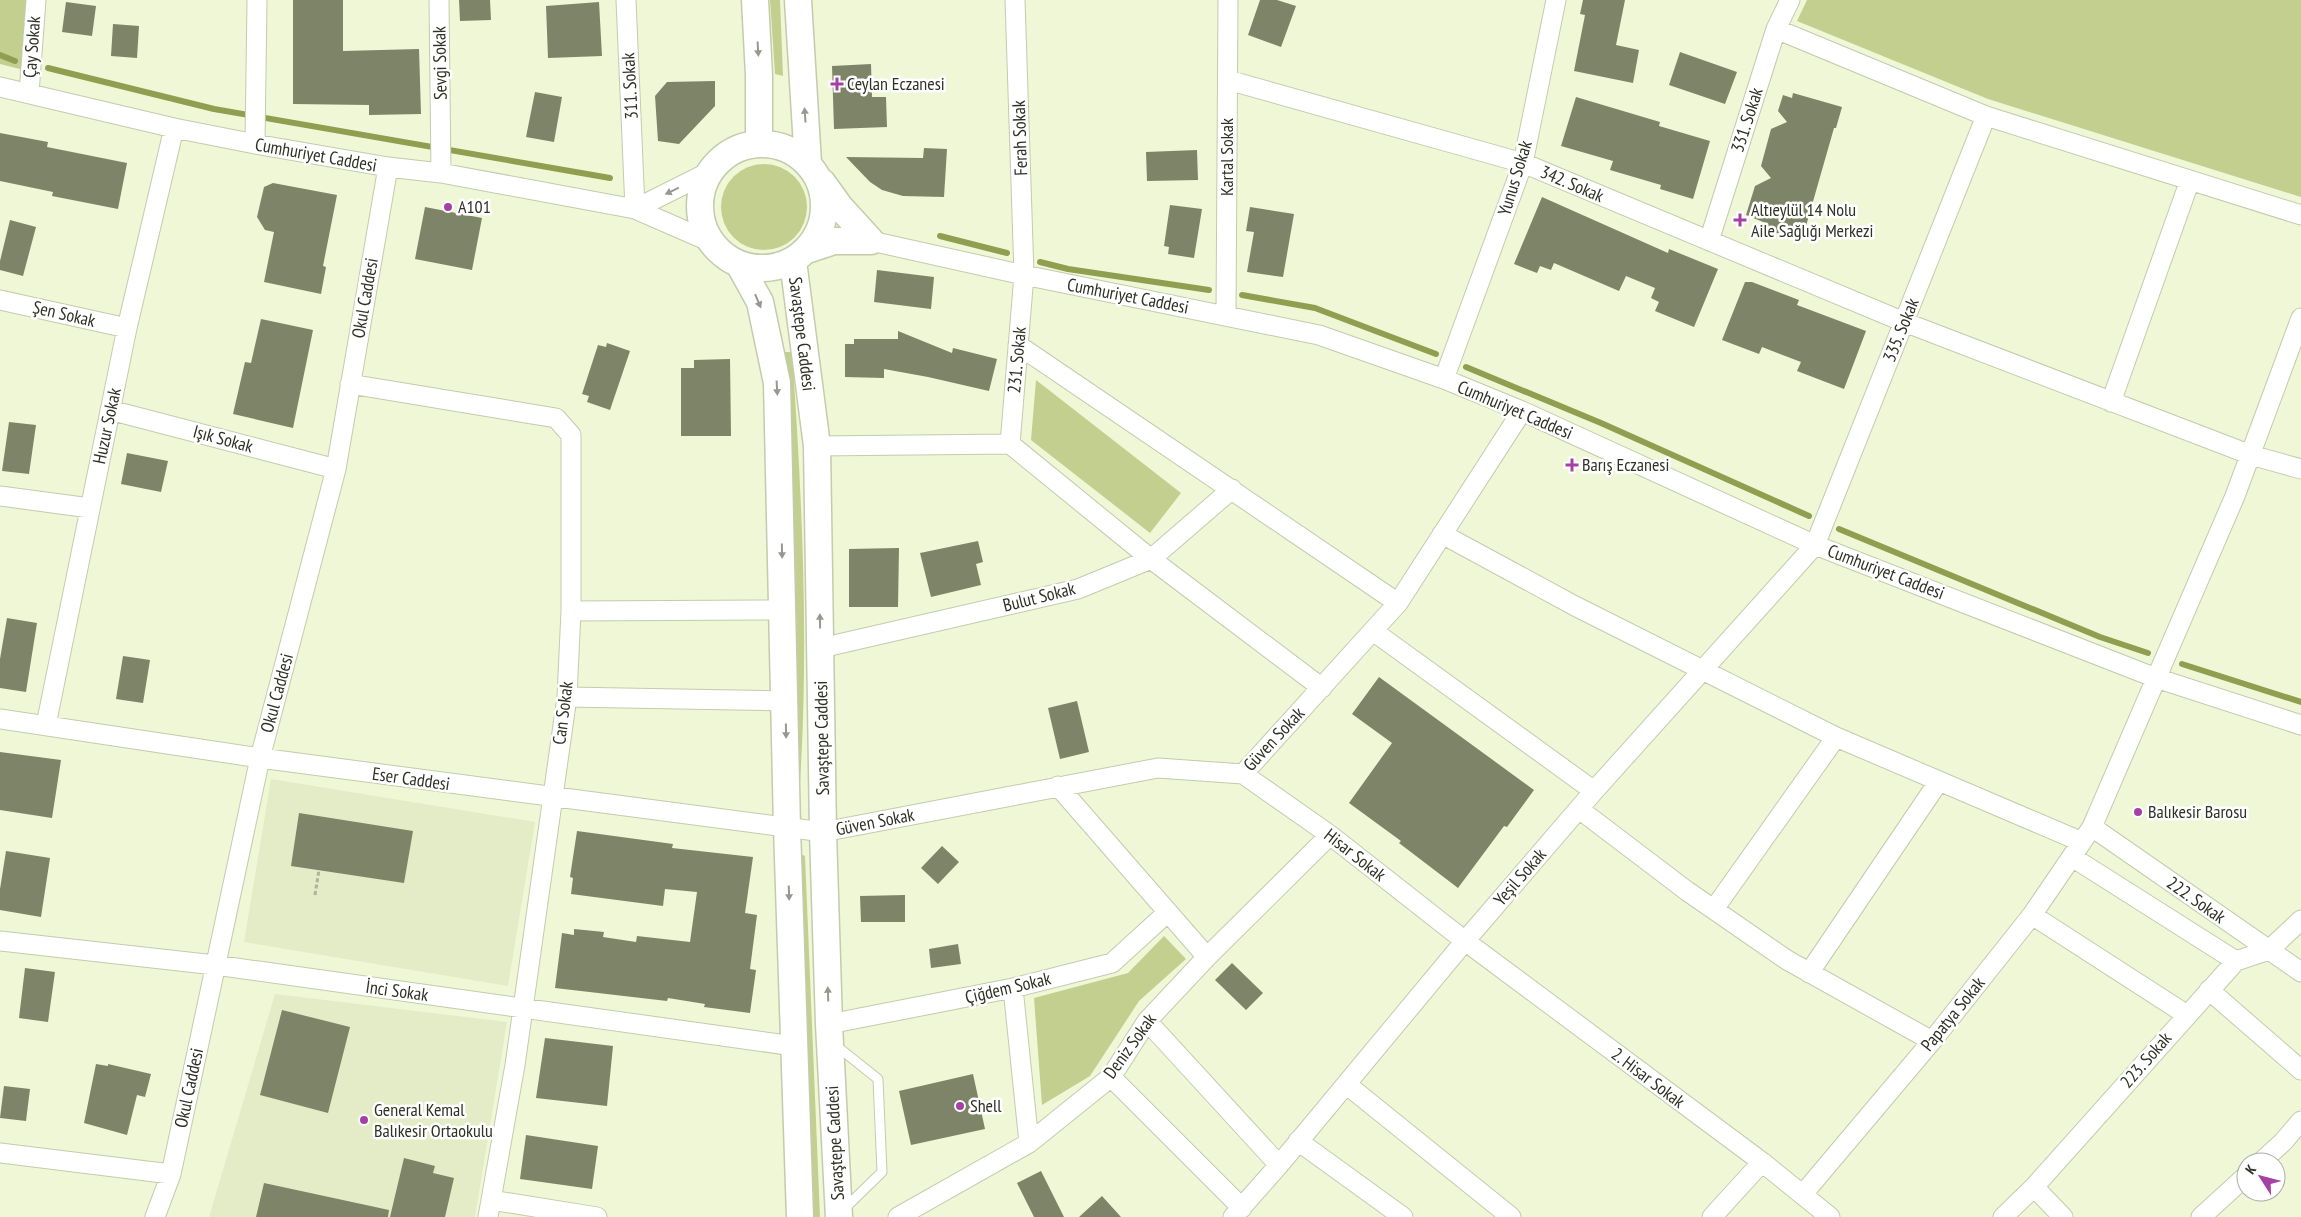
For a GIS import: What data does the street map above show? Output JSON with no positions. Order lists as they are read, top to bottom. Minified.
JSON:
{"streets":{"main road":["Savaştepe Caddesi"],"street":["Çay Sokak","Sevgi Sokak","311. Sokak","331. Sokak","Ferah Sokak","Cumhuriyet Caddesi","Kartal Sokak","Yunus Sokak","342. Sokak","Okul Caddesi","Şen Sokak","335. Sokak","231. Sokak","Huzur Sokak","Işık Sokak","Bulut Sokak","Can Sokak","Güven Sokak","Eser Caddesi","Hisar Sokak","Yeşil Sokak","222. Sokak","Çiğdem Sokak","İnci Sokak","Papatya Sokak","Deniz Sokak","223. Sokak","2. Hisar Sokak"]},"crossings":[["Çay Sokak","Cumhuriyet Caddesi"],["Sevgi Sokak","Cumhuriyet Caddesi"],["311. Sokak","Cumhuriyet Caddesi"],["331. Sokak","342. Sokak"],["Ferah Sokak","Cumhuriyet Caddesi"],["Ferah Sokak","231. Sokak"],["Cumhuriyet Caddesi","Kartal Sokak"],["Cumhuriyet Caddesi","Yunus Sokak"],["Cumhuriyet Caddesi","Okul Caddesi"],["Cumhuriyet Caddesi","335. Sokak"],["Cumhuriyet Caddesi","Savaştepe Caddesi"],["Cumhuriyet Caddesi","231. Sokak"],["Cumhuriyet Caddesi","Huzur Sokak"],["Cumhuriyet Caddesi","Güven Sokak"],["Cumhuriyet Caddesi","Yeşil Sokak"],["Cumhuriyet Caddesi","Papatya Sokak"],["Kartal Sokak","342. Sokak"],["Yunus Sokak","342. Sokak"],["342. Sokak","335. Sokak"],["342. Sokak","Papatya Sokak"],["Okul Caddesi","Işık Sokak"],["Okul Caddesi","Can Sokak"],["Okul Caddesi","Eser Caddesi"],["Okul Caddesi","İnci Sokak"],["Şen Sokak","Huzur Sokak"],["335. Sokak","Yeşil Sokak"],["Savaştepe Caddesi","Bulut Sokak"],["Savaştepe Caddesi","Güven Sokak"],["Savaştepe Caddesi","Eser Caddesi"],["Savaştepe Caddesi","Çiğdem Sokak"],["Savaştepe Caddesi","İnci Sokak"],["Huzur Sokak","Işık Sokak"],["Huzur Sokak","Eser Caddesi"],["Can Sokak","Eser Caddesi"],["Can Sokak","İnci Sokak"],["Güven Sokak","Eser Caddesi"],["Güven Sokak","Hisar Sokak"],["Hisar Sokak","Yeşil Sokak"],["Hisar Sokak","Deniz Sokak"],["Hisar Sokak","2. Hisar Sokak"],["Yeşil Sokak","2. Hisar Sokak"],["222. Sokak","Papatya Sokak"],["222. Sokak","223. Sokak"],["Papatya Sokak","2. Hisar Sokak"]],"places":{"health":["Ceylan Eczanesi","Altıeylül 14 Nolu Aile Sağlığı Merkezi","Barış Eczanesi"],"other":["A101","Balıkesir Barosu","Shell","General Kemal Balıkesir Ortaokulu"]},"north":"top left"}
